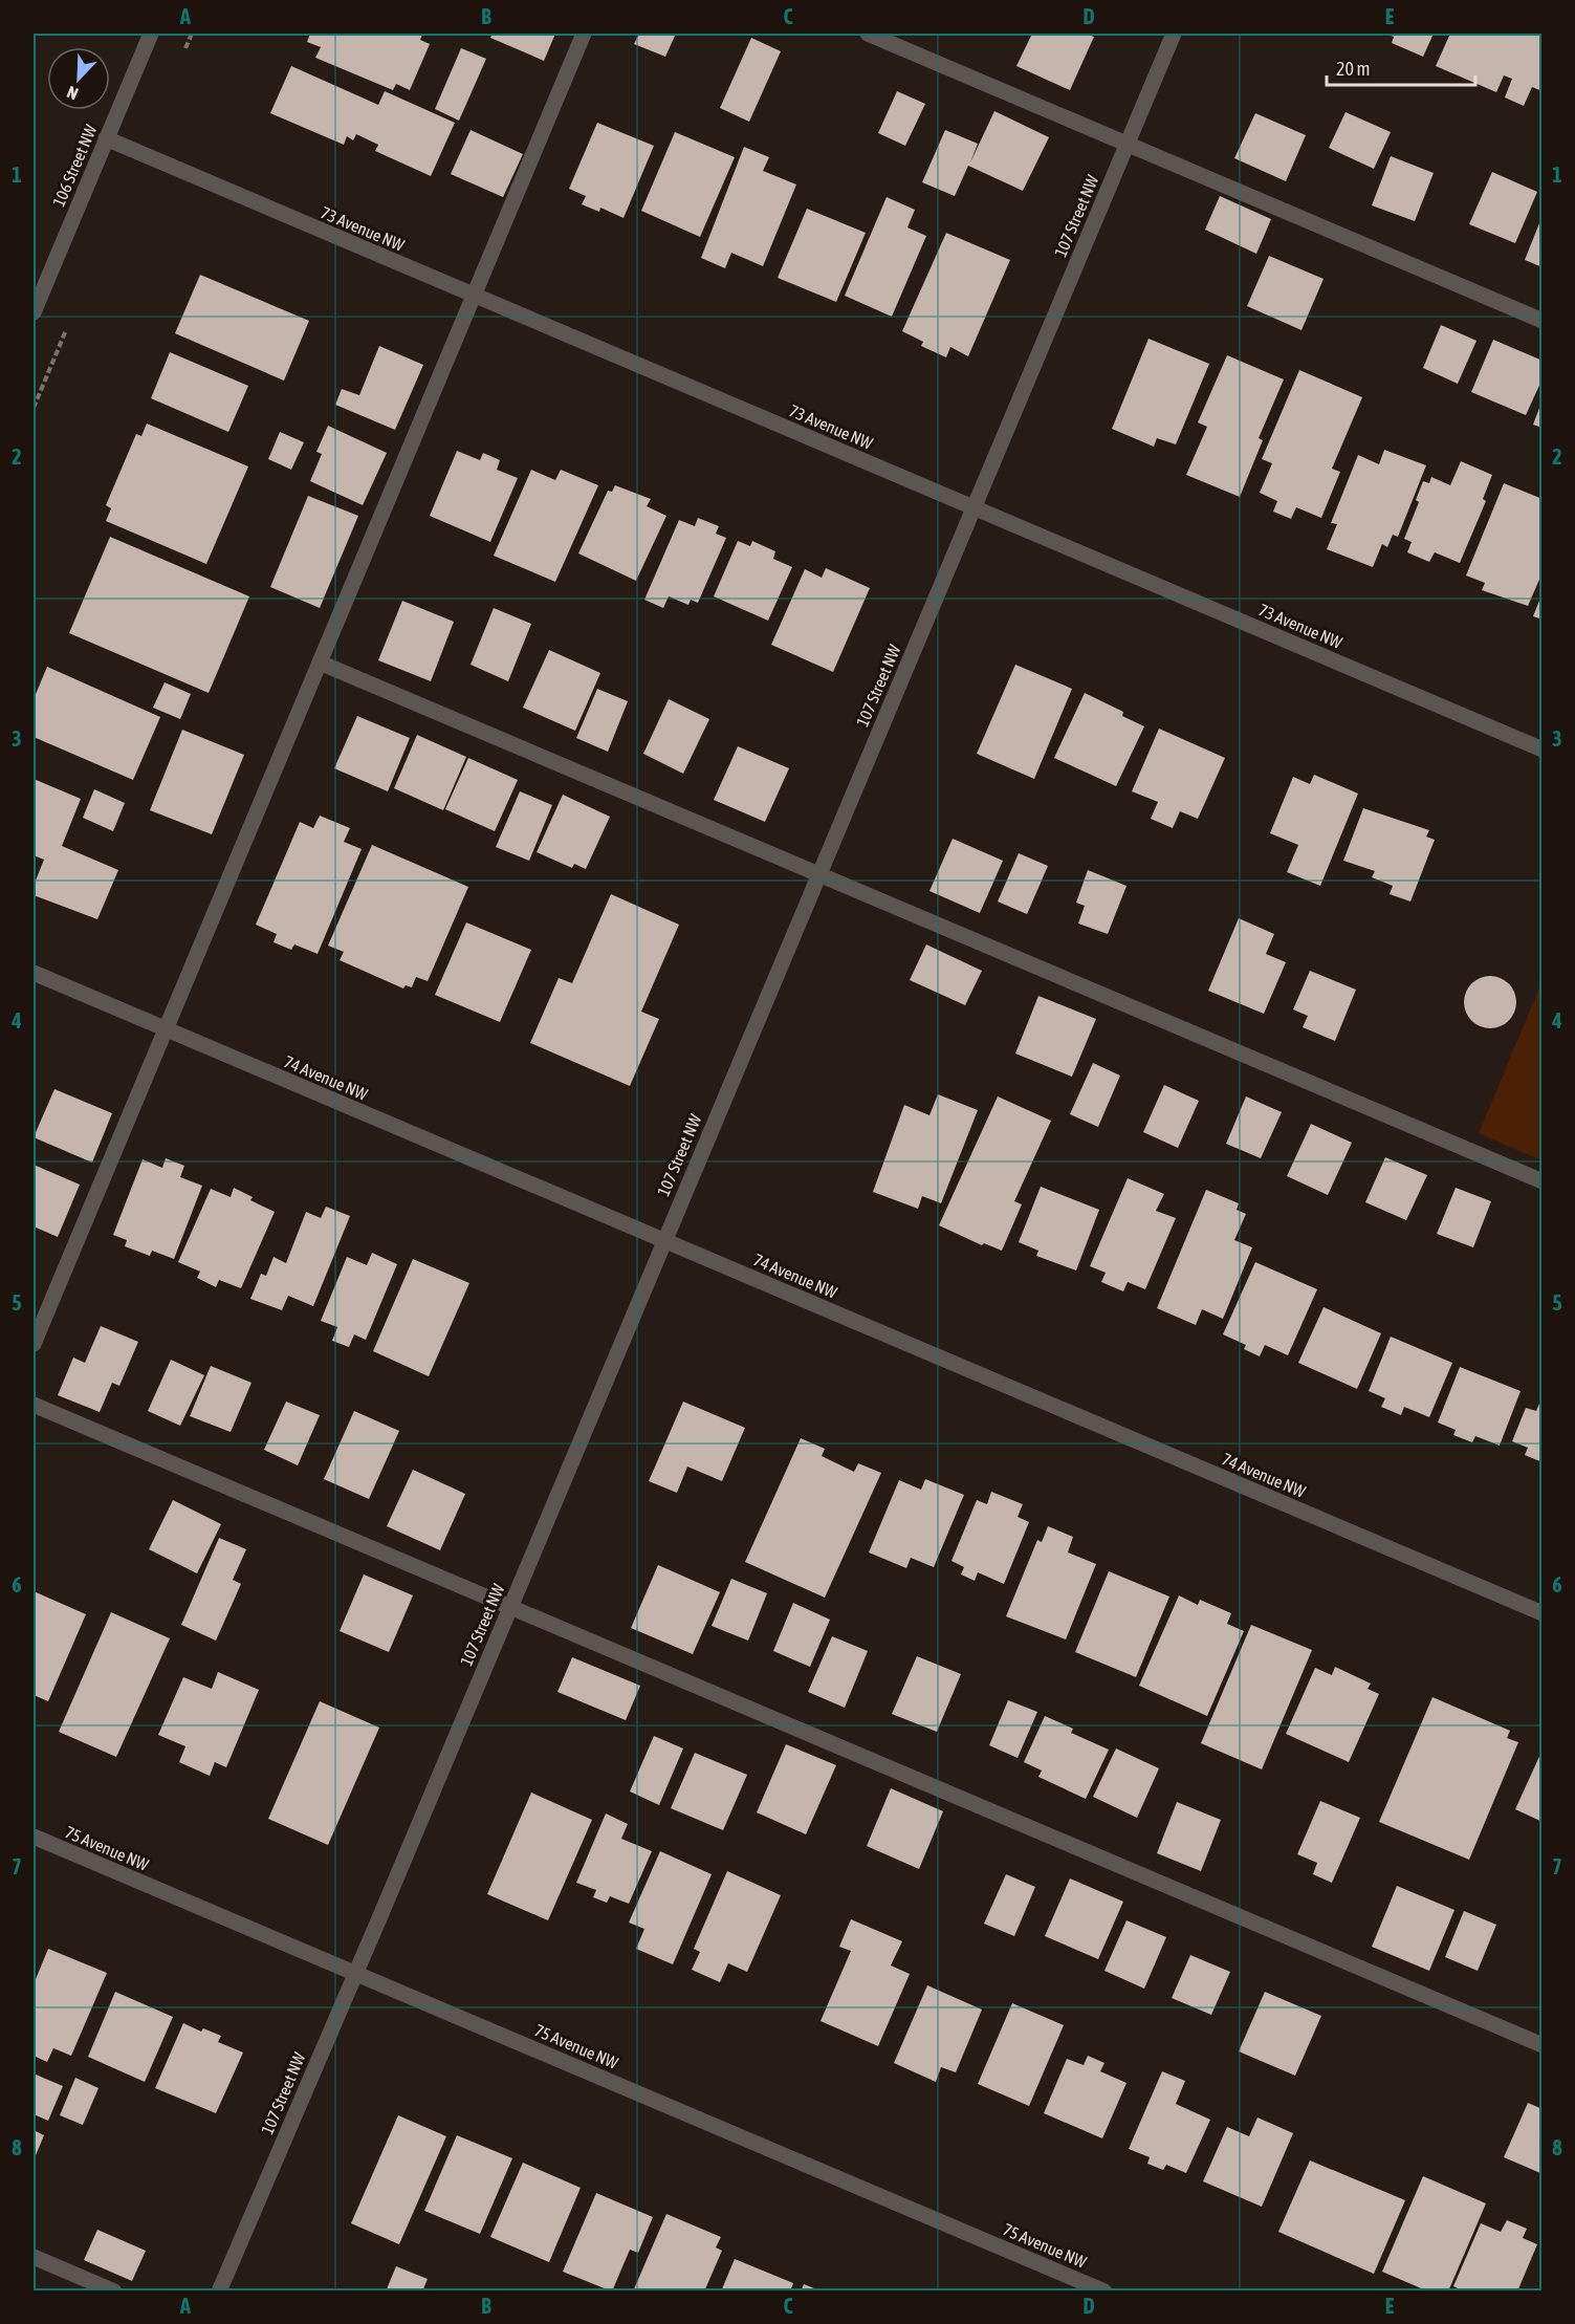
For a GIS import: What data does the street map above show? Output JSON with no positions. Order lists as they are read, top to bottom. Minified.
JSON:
{"streets":{"street":["106 Street NW","107 Street NW","73 Avenue NW","74 Avenue NW","75 Avenue NW"]},"crossings":[["106 Street NW","73 Avenue NW"],["107 Street NW","73 Avenue NW"],["107 Street NW","74 Avenue NW"],["107 Street NW","75 Avenue NW"]],"scale_bar":"20 m","north":"bottom left","grid":{"columns":["A","B","C","D","E"],"rows":["1","2","3","4","5","6","7","8"]}}
